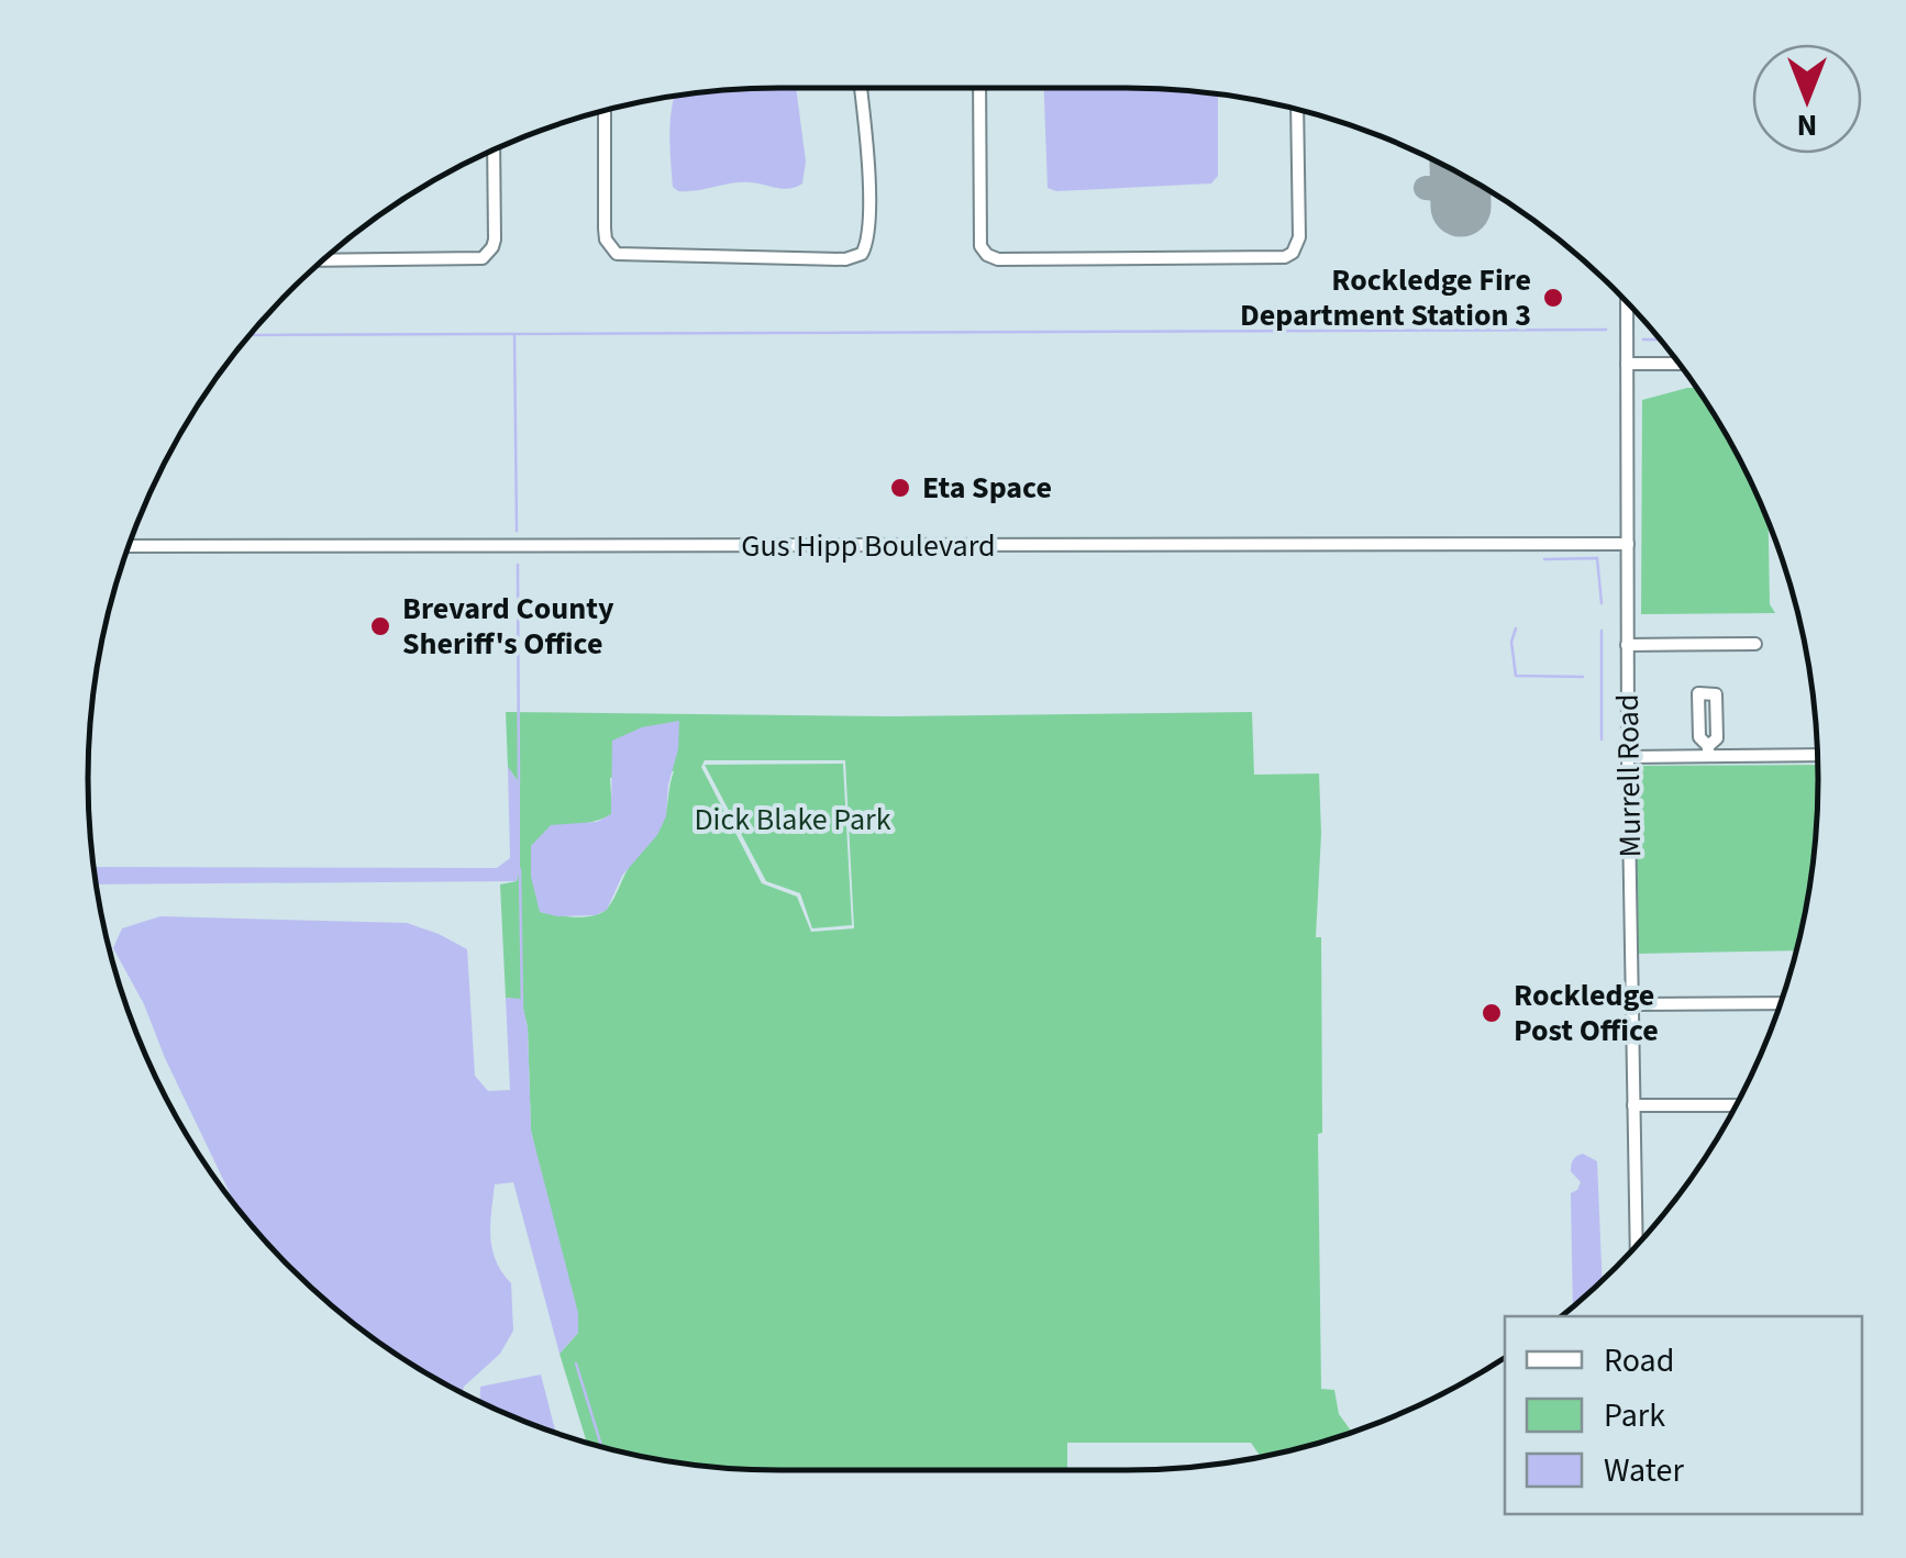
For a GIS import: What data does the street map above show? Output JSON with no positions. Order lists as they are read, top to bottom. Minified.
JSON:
{"streets":{"street":["Gus Hipp Boulevard","Murrell Road"]},"crossings":[["Gus Hipp Boulevard","Murrell Road"]],"parks":["Dick Blake Park"],"places":["Rockledge Fire Department Station 3","Eta Space","Brevard County Sheriff's Office","Rockledge Post Office"],"legend":["Road","Park","Water"],"north":"bottom"}
